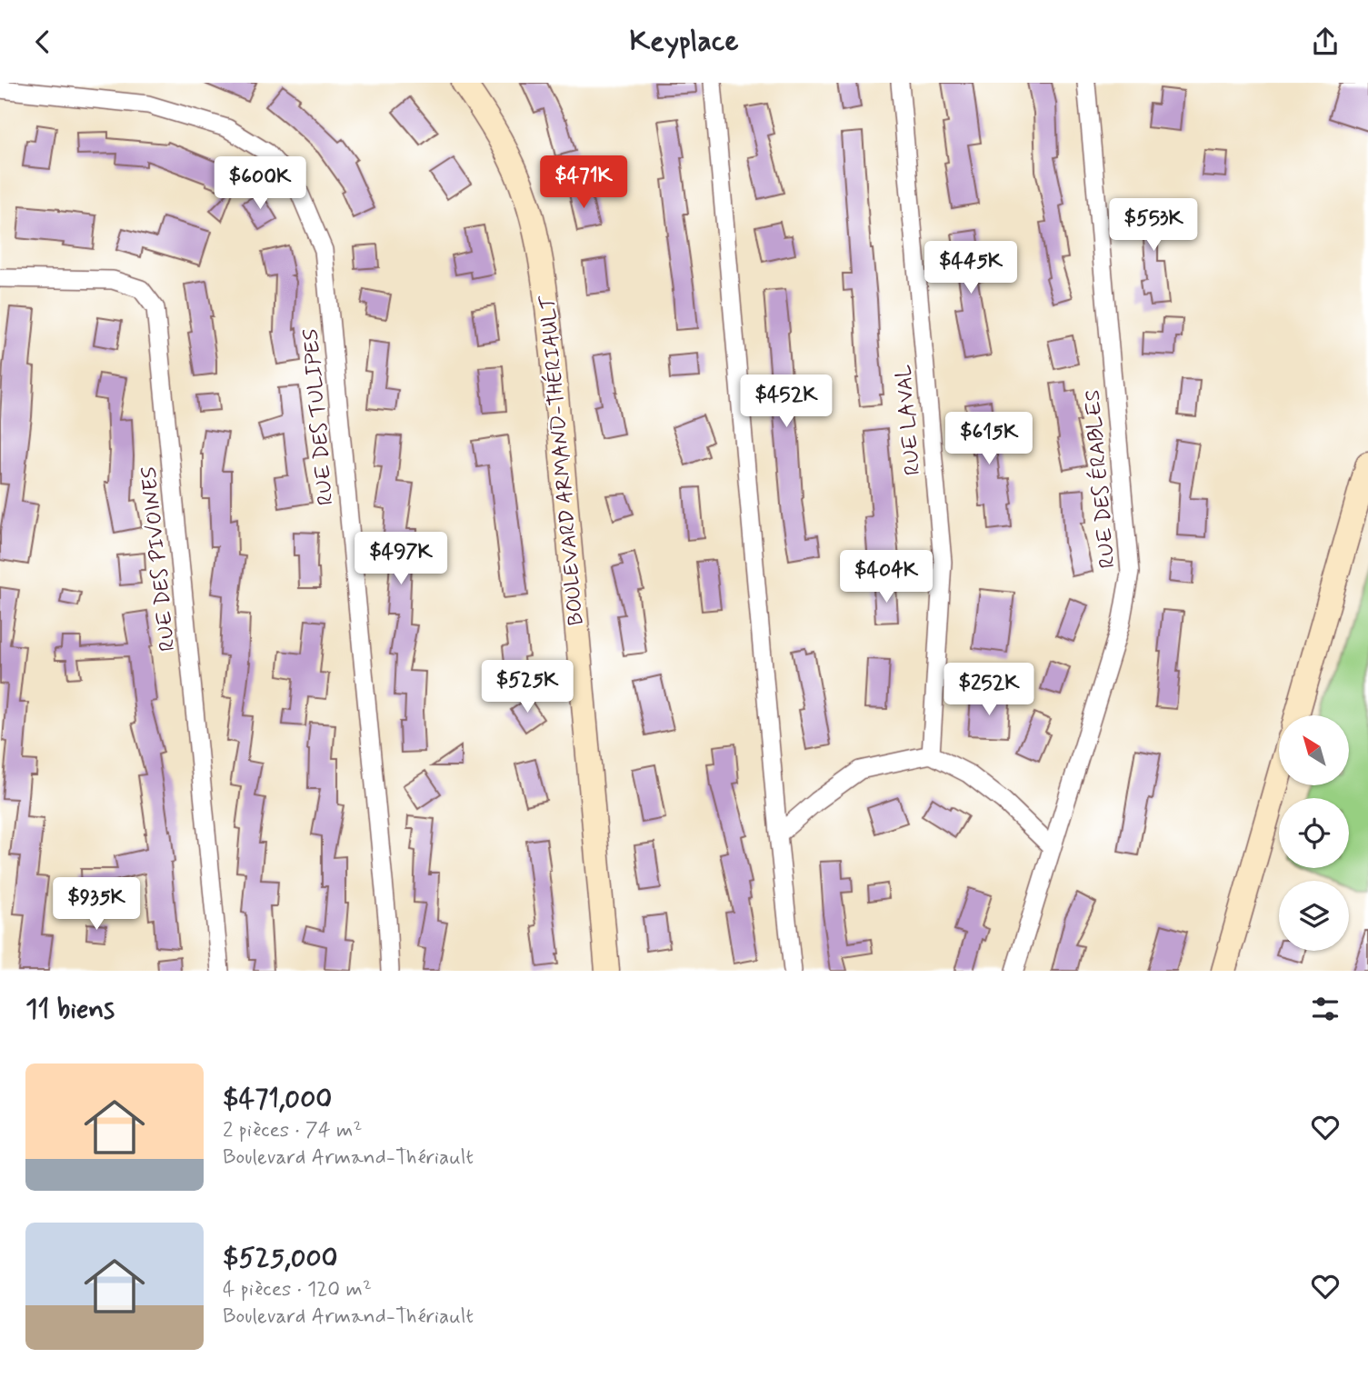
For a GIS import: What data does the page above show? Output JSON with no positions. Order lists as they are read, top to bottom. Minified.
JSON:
{"streets":{"street":["RUE DES TULIPES","RUE LAVAL","BOULEVARD ARMAND-THÉRIAULT","RUE DES ÉRABLES","RUE DES PIVOINES"]},"north":"top left","page":{"header":"Keyplace","price":["$471K","$600K","$553K","$445K","$452K","$615K","$497K","$404K","$525K","$252K","$935K"],"heading":"11 biens","list":[{"name":"$471,000","note":"2 pièces · 74 m² · Boulevard Armand-Thériault"},{"name":"$525,000","note":"4 pièces · 120 m² · Boulevard Armand-Thériault"}]}}
